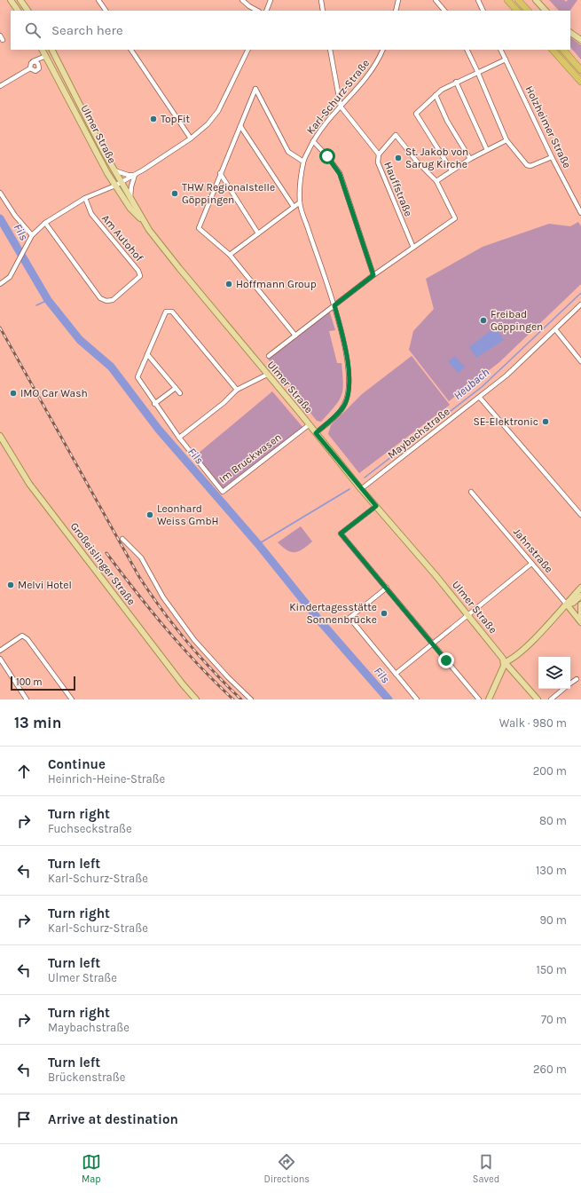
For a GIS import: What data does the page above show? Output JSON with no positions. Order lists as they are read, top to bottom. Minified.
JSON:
{"streets":{"main road":["Ulmer Straße","Jahnstraße","Großeislinger Straße"],"street":["Karl-Schurz-Straße","Holzheimer Straße","Hauffstraße","Am Autohof","Maybachstraße","Im Bruckwasen"]},"crossings":[["Karl-Schurz-Straße","Ulmer Straße"],["Karl-Schurz-Straße","Hauffstraße"],["Ulmer Straße","Maybachstraße"],["Ulmer Straße","Im Bruckwasen"]],"water":["Fils","Heubach"],"places":["TopFit","St. Jakob von Sarug Kirche","THW Regionalstelle Göppingen","Hoffmann Group","Freibad Göppingen","IMO Car Wash","SE-Elektronic","Leonhard Weiss GmbH","Melvi Hotel","Kindertagesstätte Sonnenbrücke"],"scale_bar":"100 m","page":{"search":"Search here","scale":"100 m","heading":["13 min","Walk · 980 m"],"list":[["Continue","Heinrich-Heine-Straße","200 m"],["Turn right","Fuchseckstraße","80 m"],["Turn left","Karl-Schurz-Straße","130 m"],["Turn right","Karl-Schurz-Straße","90 m"],["Turn left","Ulmer Straße","150 m"],["Turn right","Maybachstraße","70 m"],["Turn left","Brückenstraße","260 m"],"Arrive at destination"],"nav":["Map","Directions","Saved"]}}
